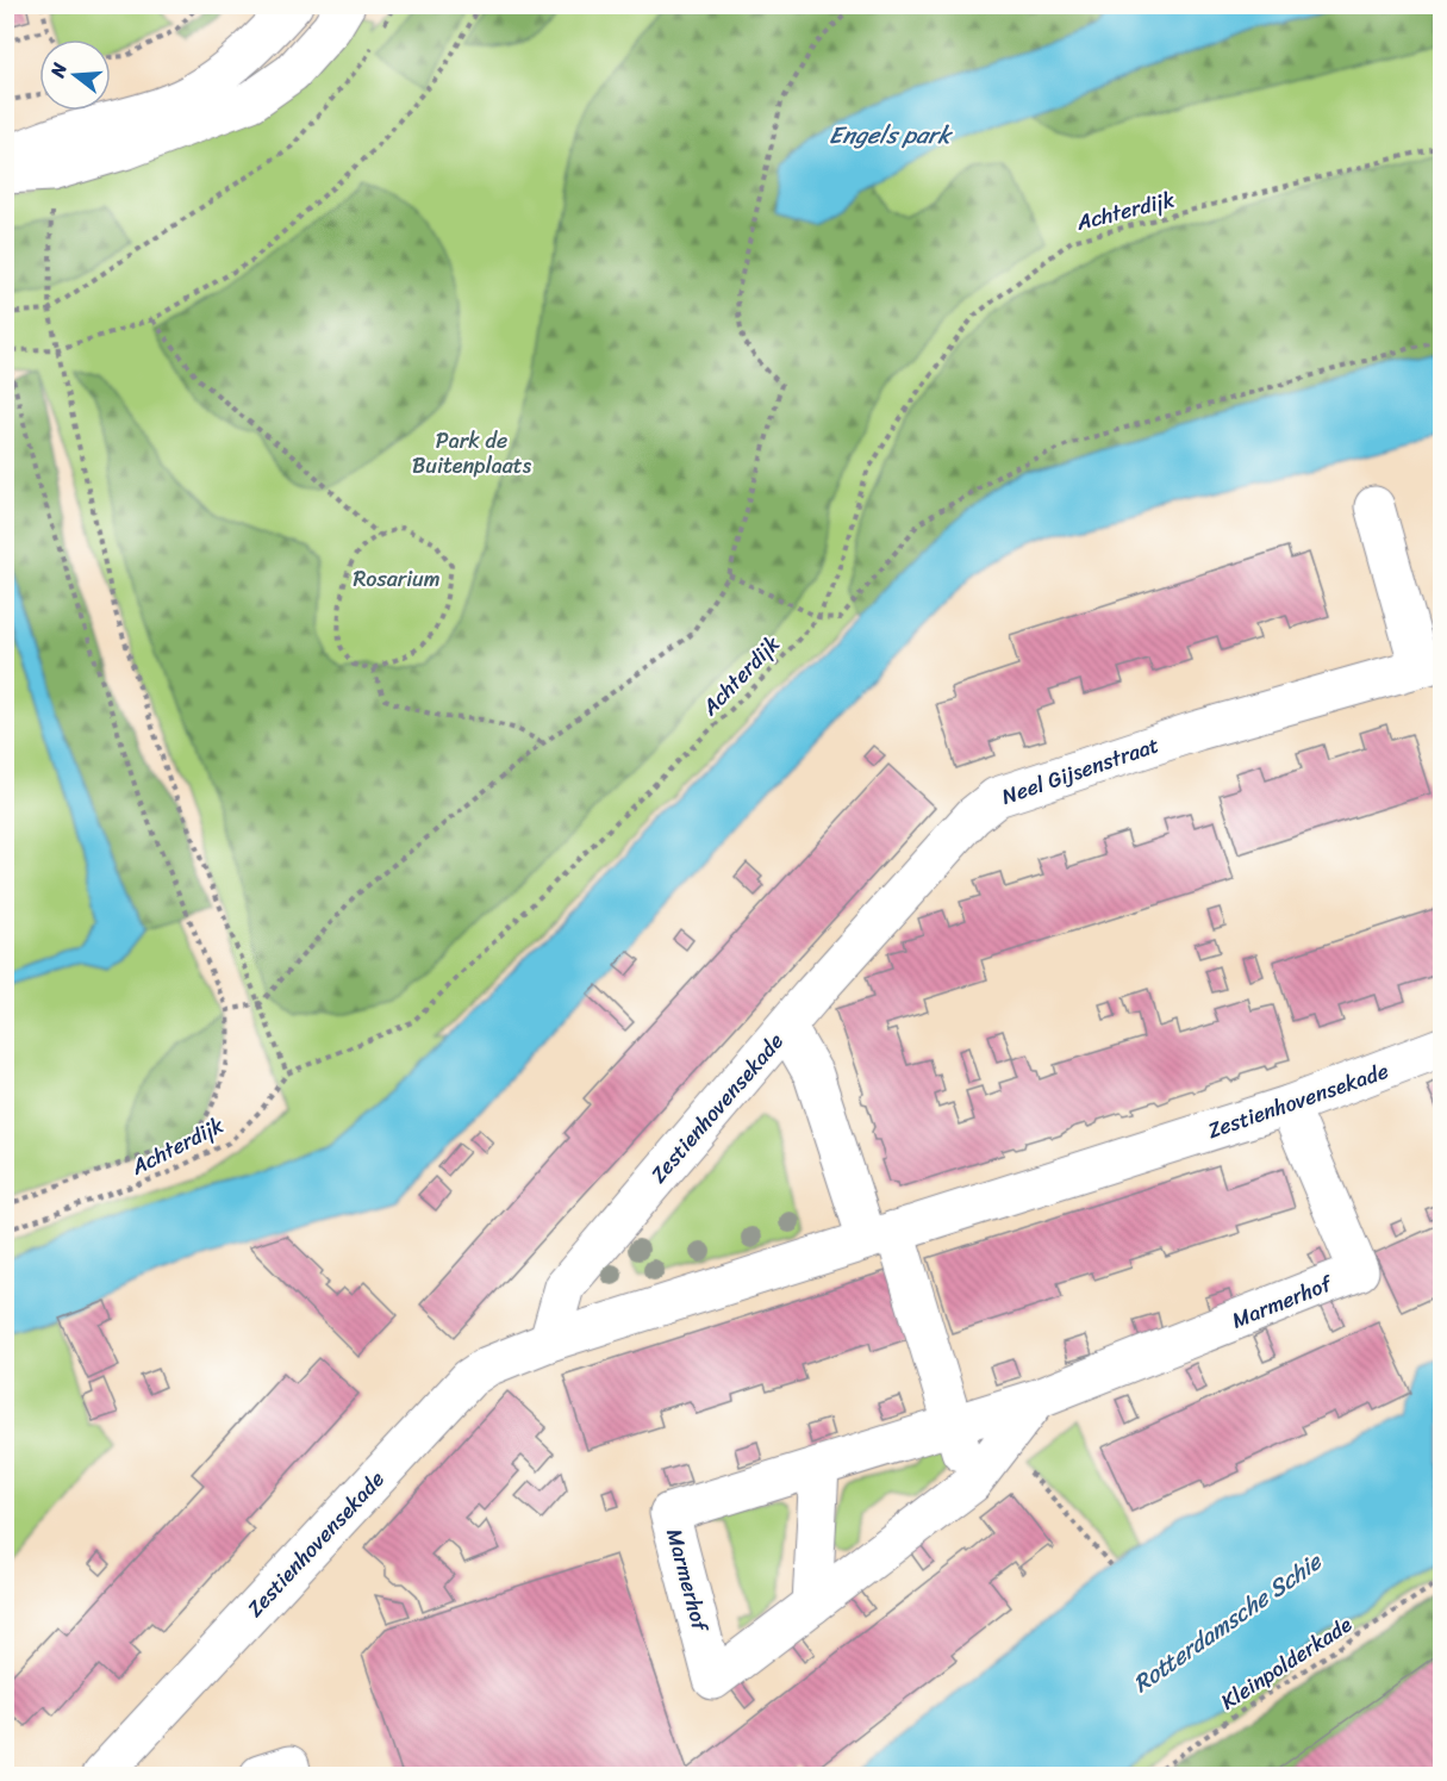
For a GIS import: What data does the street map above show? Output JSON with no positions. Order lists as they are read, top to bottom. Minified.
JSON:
{"streets":{"street":["Neel Gijsenstraat","Zestienhovensekade","Marmerhof"],"path":["Achterdijk","Kleinpolderkade"]},"crossings":[["Neel Gijsenstraat","Zestienhovensekade"],["Zestienhovensekade","Marmerhof"]],"water":["Engels park","Rotterdamsche Schie"],"parks":["Park de Buitenplaats","Rosarium"],"north":"left"}
